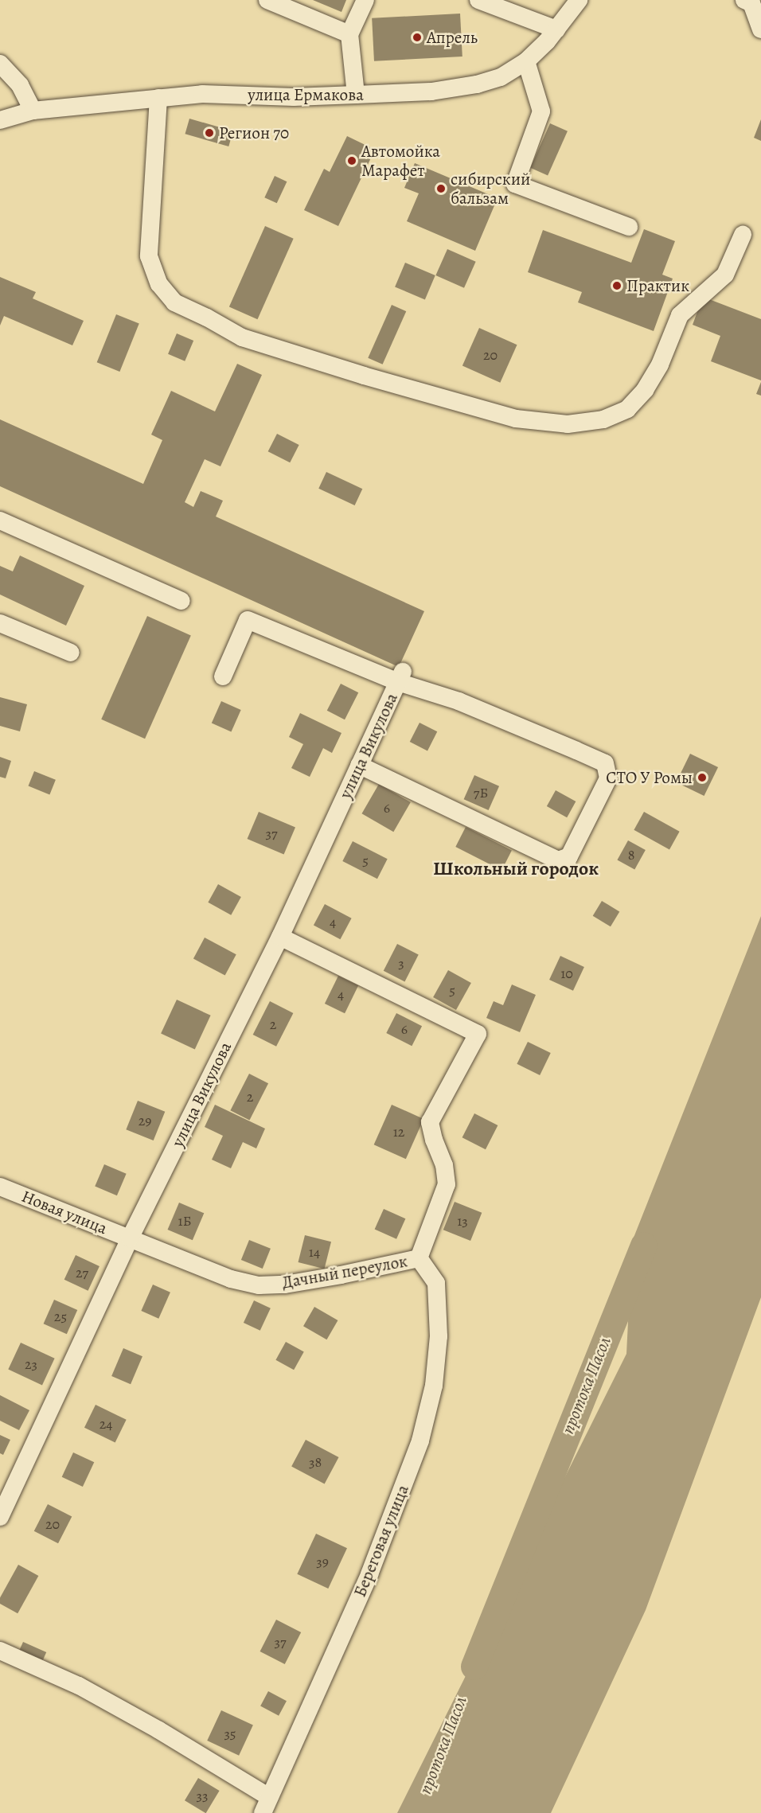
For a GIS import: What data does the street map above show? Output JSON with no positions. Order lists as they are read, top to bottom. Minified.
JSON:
{"streets":{"street":["улица Ермакова","улица Викулова","Новая улица","Дачный переулок","Береговая улица"]},"crossings":[["улица Викулова","Новая улица"],["улица Викулова","Дачный переулок"],["Новая улица","Дачный переулок"],["Дачный переулок","Береговая улица"]],"districts":["Школьный городок"],"water":["протока Пасол"],"places":["Апрель","Регион 70","Автомойка Марафет","сибирский бальзам","Практик","СТО У Ромы"],"house_numbers":["20","7Б","6","37","8","5","4","3","10","5","4","2","6","2","29","12","1Б","13","14","27","25","23","24","38","20","39","37","35","33"]}
